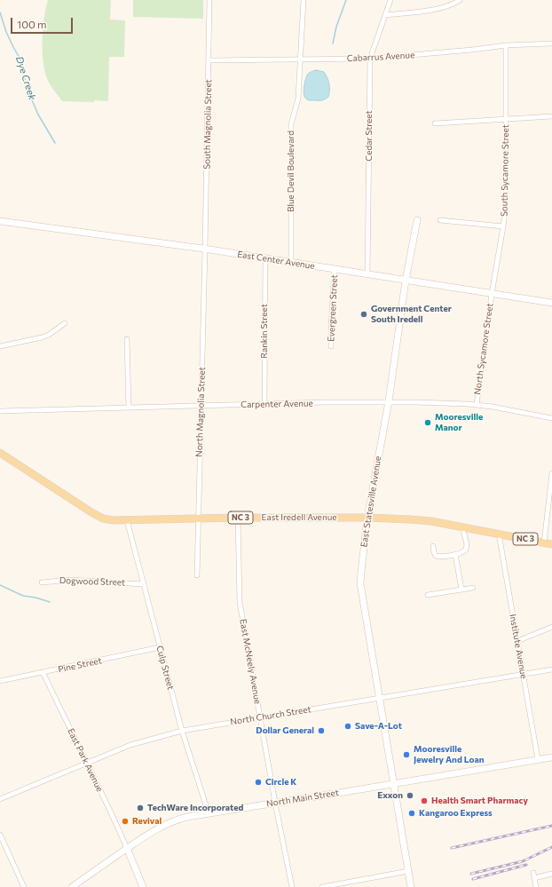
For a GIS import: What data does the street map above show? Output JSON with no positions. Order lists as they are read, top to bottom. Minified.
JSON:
{"streets":{"main road":["NC 3","East Iredell Avenue"],"street":["Cabarrus Avenue","South Magnolia Street","Cedar Street","South Sycamore Street","Blue Devil Boulevard","East Center Avenue","Evergreen Street","Rankin Street","North Sycamore Street","Carpenter Avenue","North Magnolia Street","East Statesville Avenue","Dogwood Street","Institute Avenue","East McNeely Avenue","Pine Street","Culp Street","North Church Street","East Park Avenue","North Main Street"]},"crossings":[["Cabarrus Avenue","South Magnolia Street"],["Cabarrus Avenue","Cedar Street"],["Cabarrus Avenue","South Sycamore Street"],["Cabarrus Avenue","Blue Devil Boulevard"],["South Magnolia Street","East Center Avenue"],["South Magnolia Street","North Magnolia Street"],["Cedar Street","East Center Avenue"],["South Sycamore Street","East Center Avenue"],["South Sycamore Street","North Sycamore Street"],["Blue Devil Boulevard","East Center Avenue"],["East Center Avenue","Evergreen Street"],["East Center Avenue","Rankin Street"],["East Center Avenue","North Sycamore Street"],["East Center Avenue","North Magnolia Street"],["East Center Avenue","East Statesville Avenue"],["Rankin Street","Carpenter Avenue"],["North Sycamore Street","Carpenter Avenue"],["Carpenter Avenue","North Magnolia Street"],["Carpenter Avenue","East Statesville Avenue"],["North Magnolia Street","East Iredell Avenue"],["East Statesville Avenue","East Iredell Avenue"],["East Statesville Avenue","North Church Street"],["East Statesville Avenue","North Main Street"],["East Iredell Avenue","Institute Avenue"],["East Iredell Avenue","East McNeely Avenue"],["East Iredell Avenue","Culp Street"],["Dogwood Street","Culp Street"],["Institute Avenue","North Church Street"],["Institute Avenue","North Main Street"],["East McNeely Avenue","North Church Street"],["East McNeely Avenue","North Main Street"],["Pine Street","Culp Street"],["Pine Street","East Park Avenue"],["Culp Street","North Church Street"],["Culp Street","North Main Street"],["North Church Street","East Park Avenue"],["East Park Avenue","North Main Street"]],"water":["Dye Creek"],"places":["Government Center South Iredell","Mooresville Manor","Save-A-Lot","Dollar General","Mooresville Jewelry And Loan","Circle K","Exxon","Health Smart Pharmacy","TechWare Incorporated","Kangaroo Express","Revival"],"scale_bar":"100 m"}
